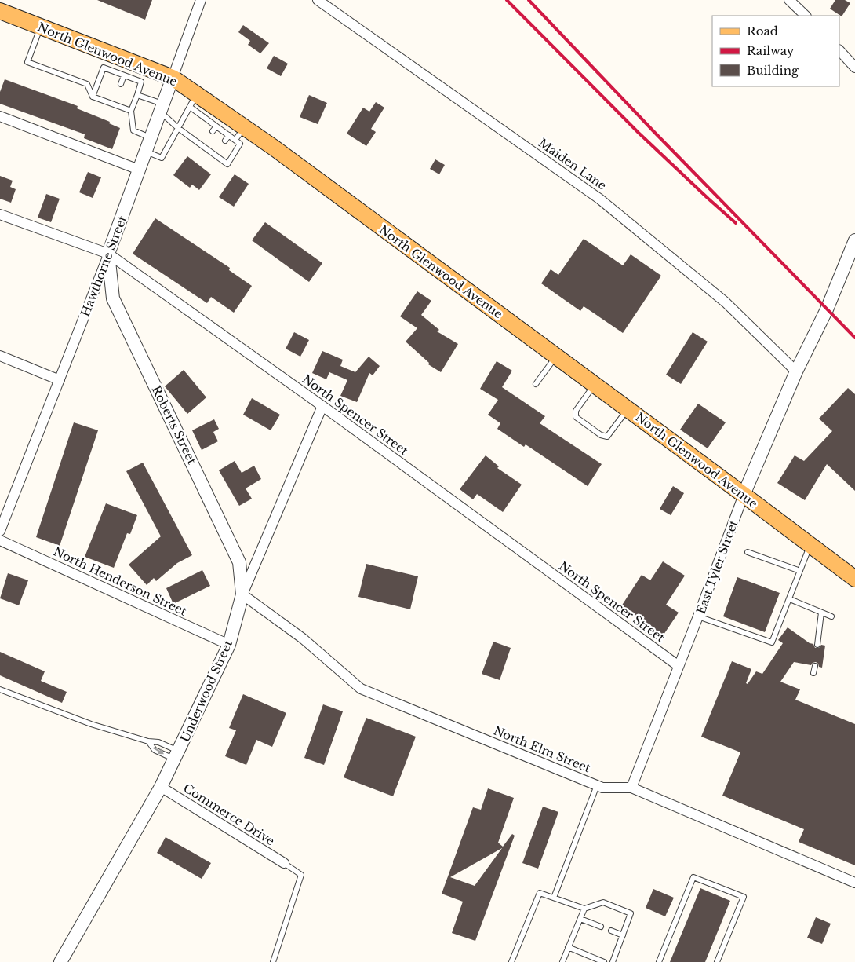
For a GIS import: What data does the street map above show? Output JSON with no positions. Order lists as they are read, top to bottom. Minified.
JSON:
{"streets":{"main road":["North Glenwood Avenue"],"street":["Maiden Lane","Hawthorne Street","North Spencer Street","Roberts Street","East Tyler Street","North Henderson Street","Underwood Street","North Elm Street","Commerce Drive"]},"crossings":[["North Glenwood Avenue","Hawthorne Street"],["North Glenwood Avenue","East Tyler Street"],["Maiden Lane","East Tyler Street"],["Hawthorne Street","North Spencer Street"],["Hawthorne Street","Roberts Street"],["North Spencer Street","Roberts Street"],["North Spencer Street","East Tyler Street"],["North Spencer Street","Underwood Street"],["Roberts Street","Underwood Street"],["Roberts Street","North Elm Street"],["East Tyler Street","North Elm Street"],["North Henderson Street","Underwood Street"],["Underwood Street","North Elm Street"],["Underwood Street","Commerce Drive"]],"legend":["Road","Railway","Building"]}
